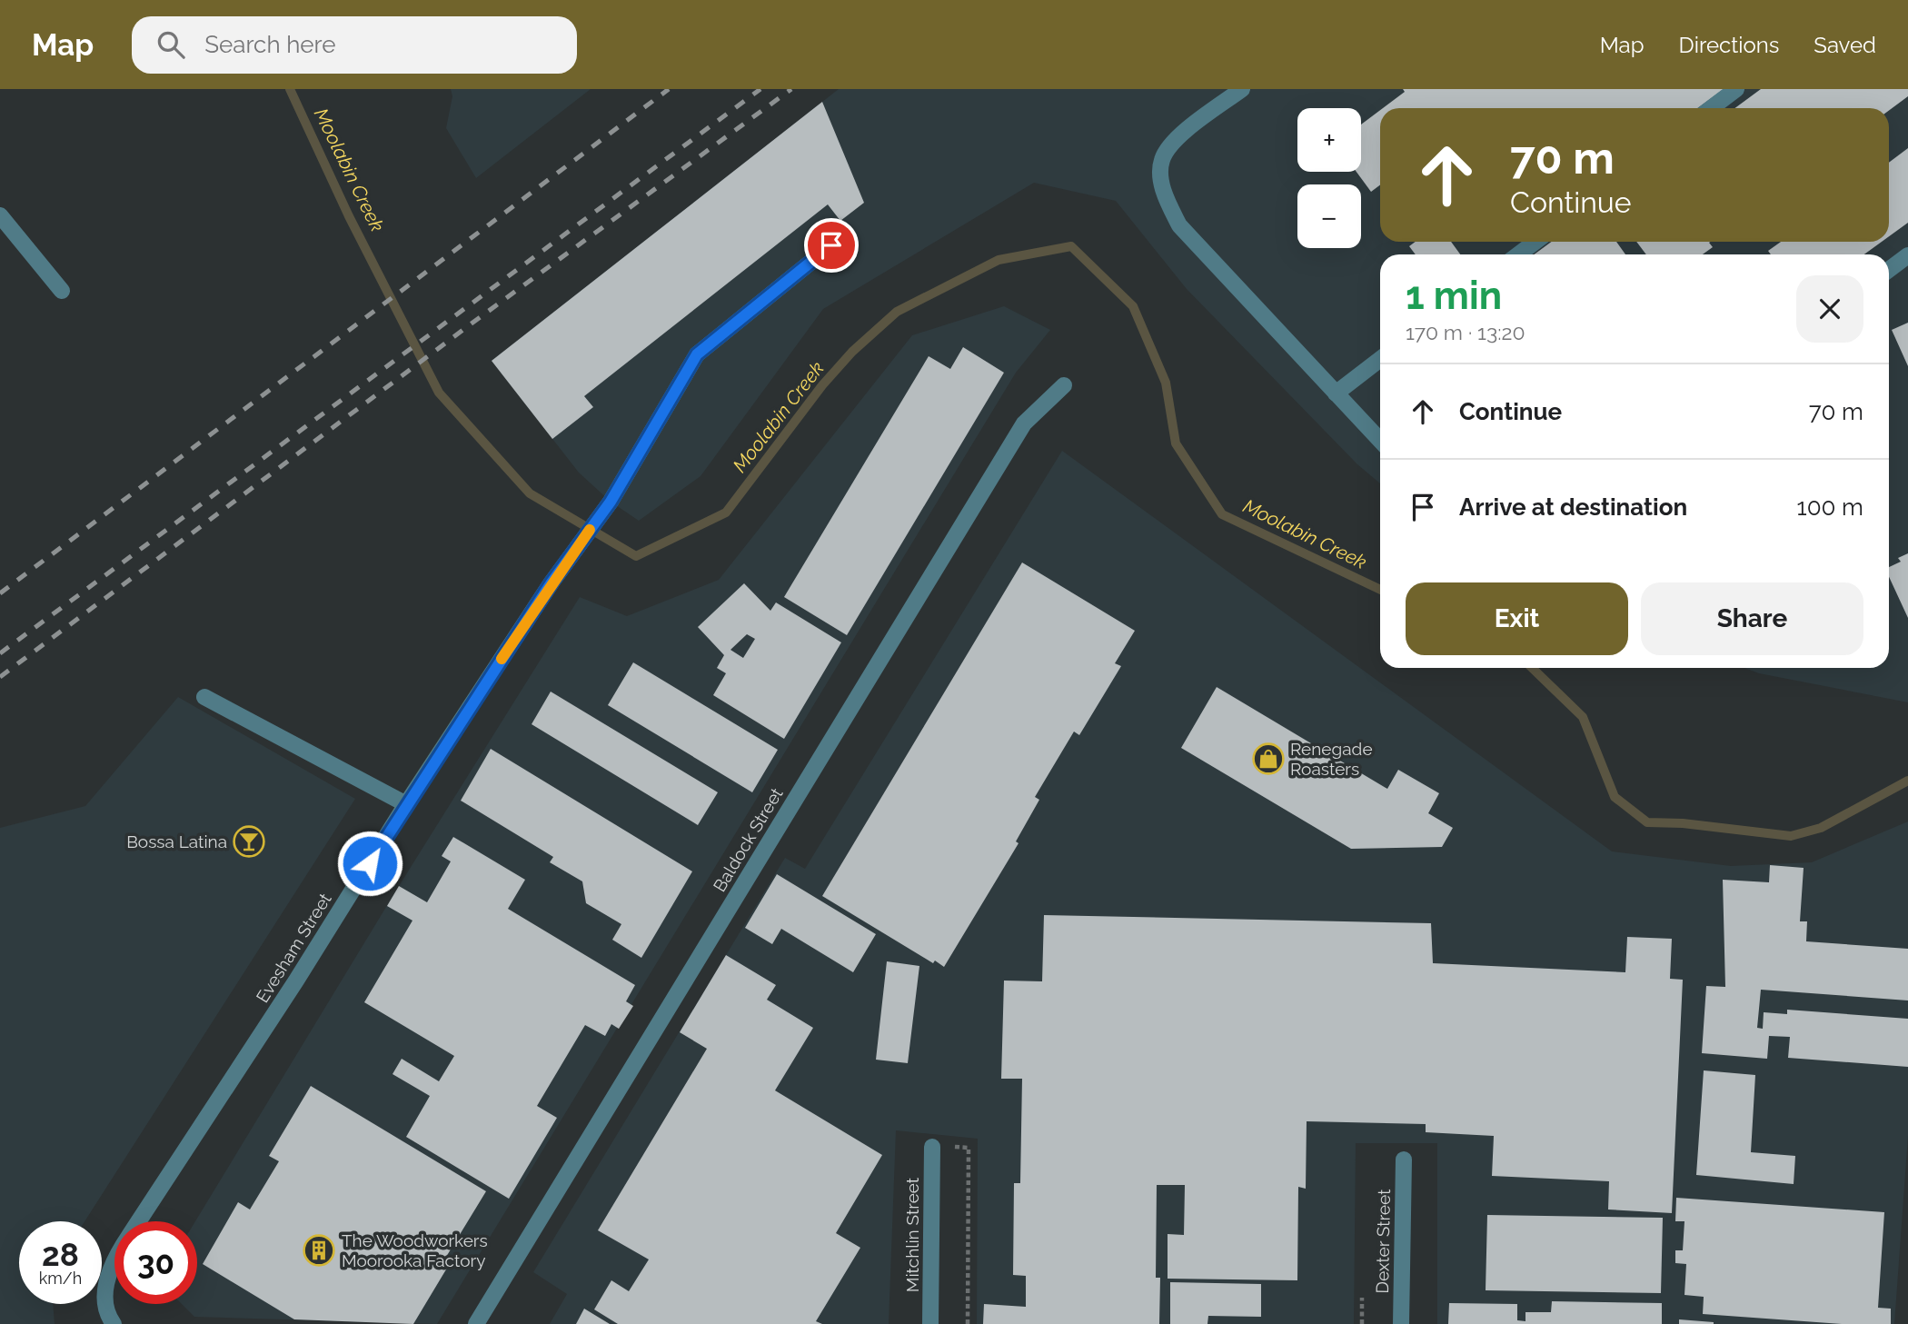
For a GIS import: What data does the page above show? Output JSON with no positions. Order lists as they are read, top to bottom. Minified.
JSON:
{"streets":{"street":["Baldock Street","Evesham Street","Mitchlin Street","Dexter Street"]},"water":["Moolabin Creek"],"places":{"shop":["Renegade Roasters"],"bar":["Bossa Latina"],"building":["The Woodworkers Moorooka Factory"]},"page":{"header":"Map","search":"Search here","nav":["Map","Directions","Saved"],"map_buttons":["+","−"],"turn":["70 m","Continue"],"heading":["1 min","170 m · 13:20"],"list":[{"name":"Continue","value":"70 m"},{"name":"Arrive at destination","value":"100 m"}],"buttons":["Exit","Share"],"speed":"28 km/h","limit":"30"}}
